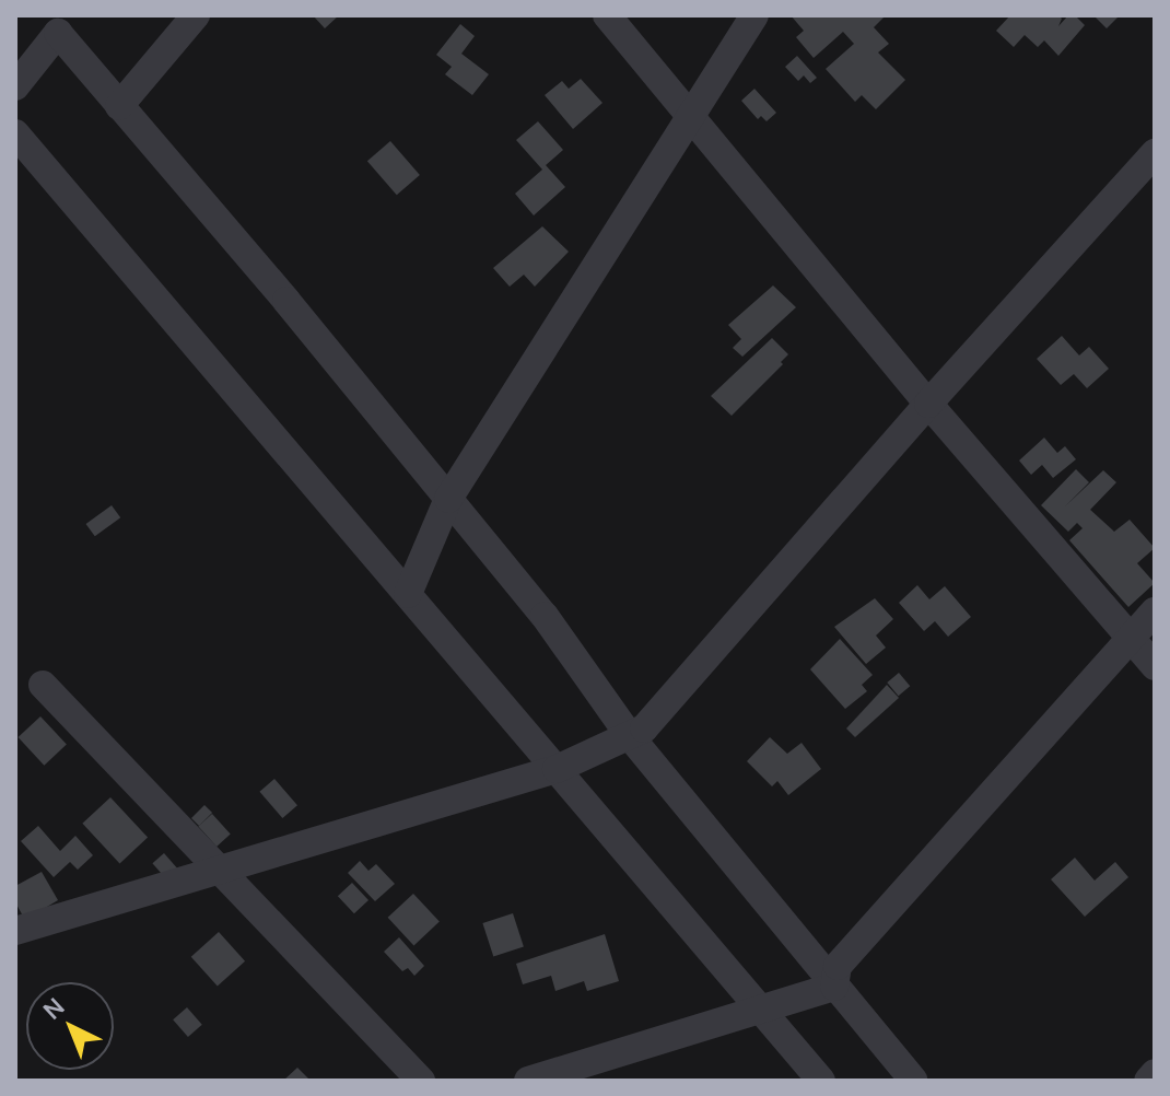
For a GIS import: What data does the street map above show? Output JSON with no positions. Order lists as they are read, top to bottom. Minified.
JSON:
{"north":"top left"}
